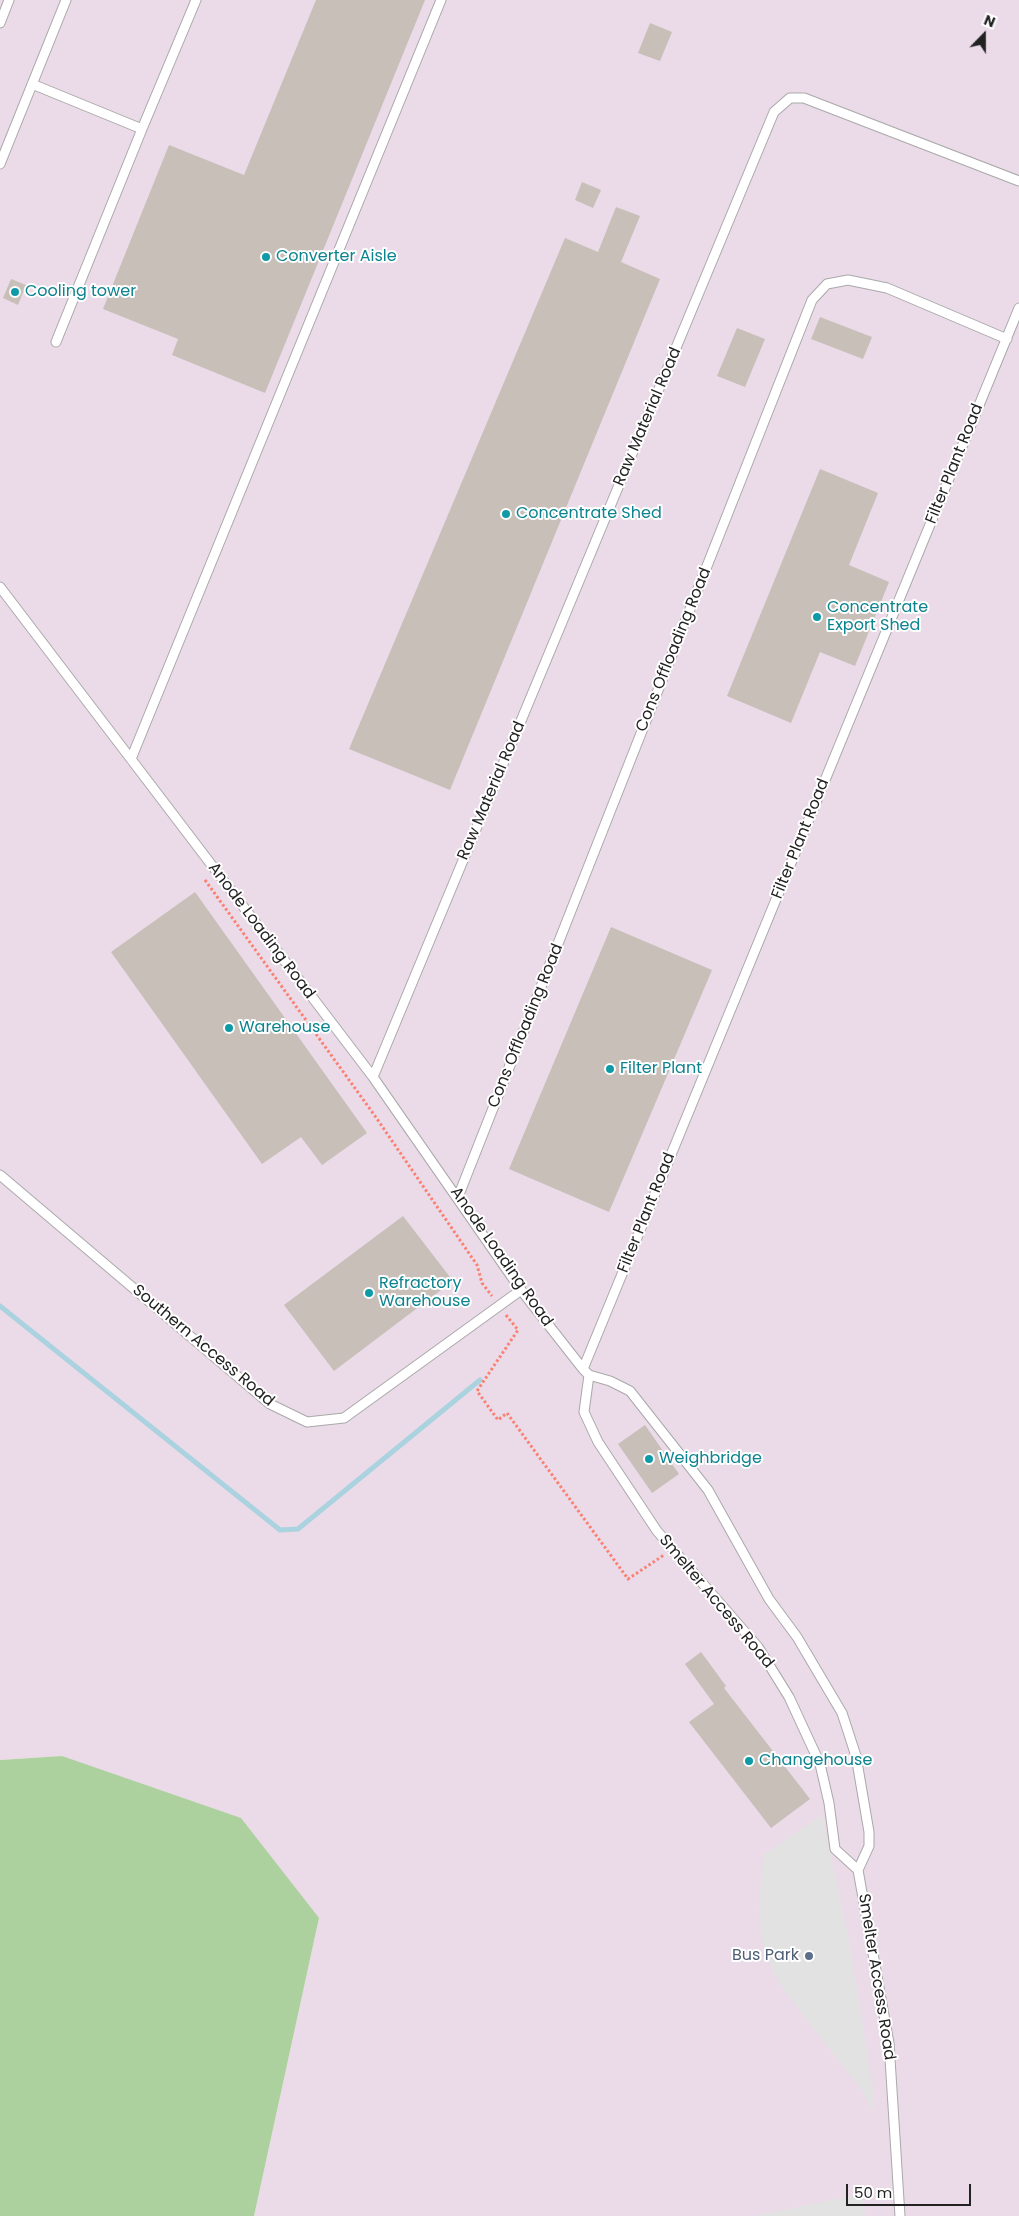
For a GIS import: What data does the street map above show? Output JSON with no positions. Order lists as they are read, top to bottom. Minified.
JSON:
{"streets":{"lane":["Raw Material Road","Filter Plant Road","Cons Offloading Road","Anode Loading Road","Southern Access Road","Smelter Access Road"]},"crossings":[["Raw Material Road","Anode Loading Road"],["Filter Plant Road","Cons Offloading Road"],["Filter Plant Road","Anode Loading Road"],["Filter Plant Road","Smelter Access Road"],["Cons Offloading Road","Anode Loading Road"],["Anode Loading Road","Southern Access Road"],["Anode Loading Road","Smelter Access Road"]],"places":["Converter Aisle","Cooling tower","Concentrate Shed","Concentrate Export Shed","Warehouse","Filter Plant","Refractory Warehouse","Weighbridge","Changehouse","Bus Park"],"scale_bar":"50 m","north":"top"}
